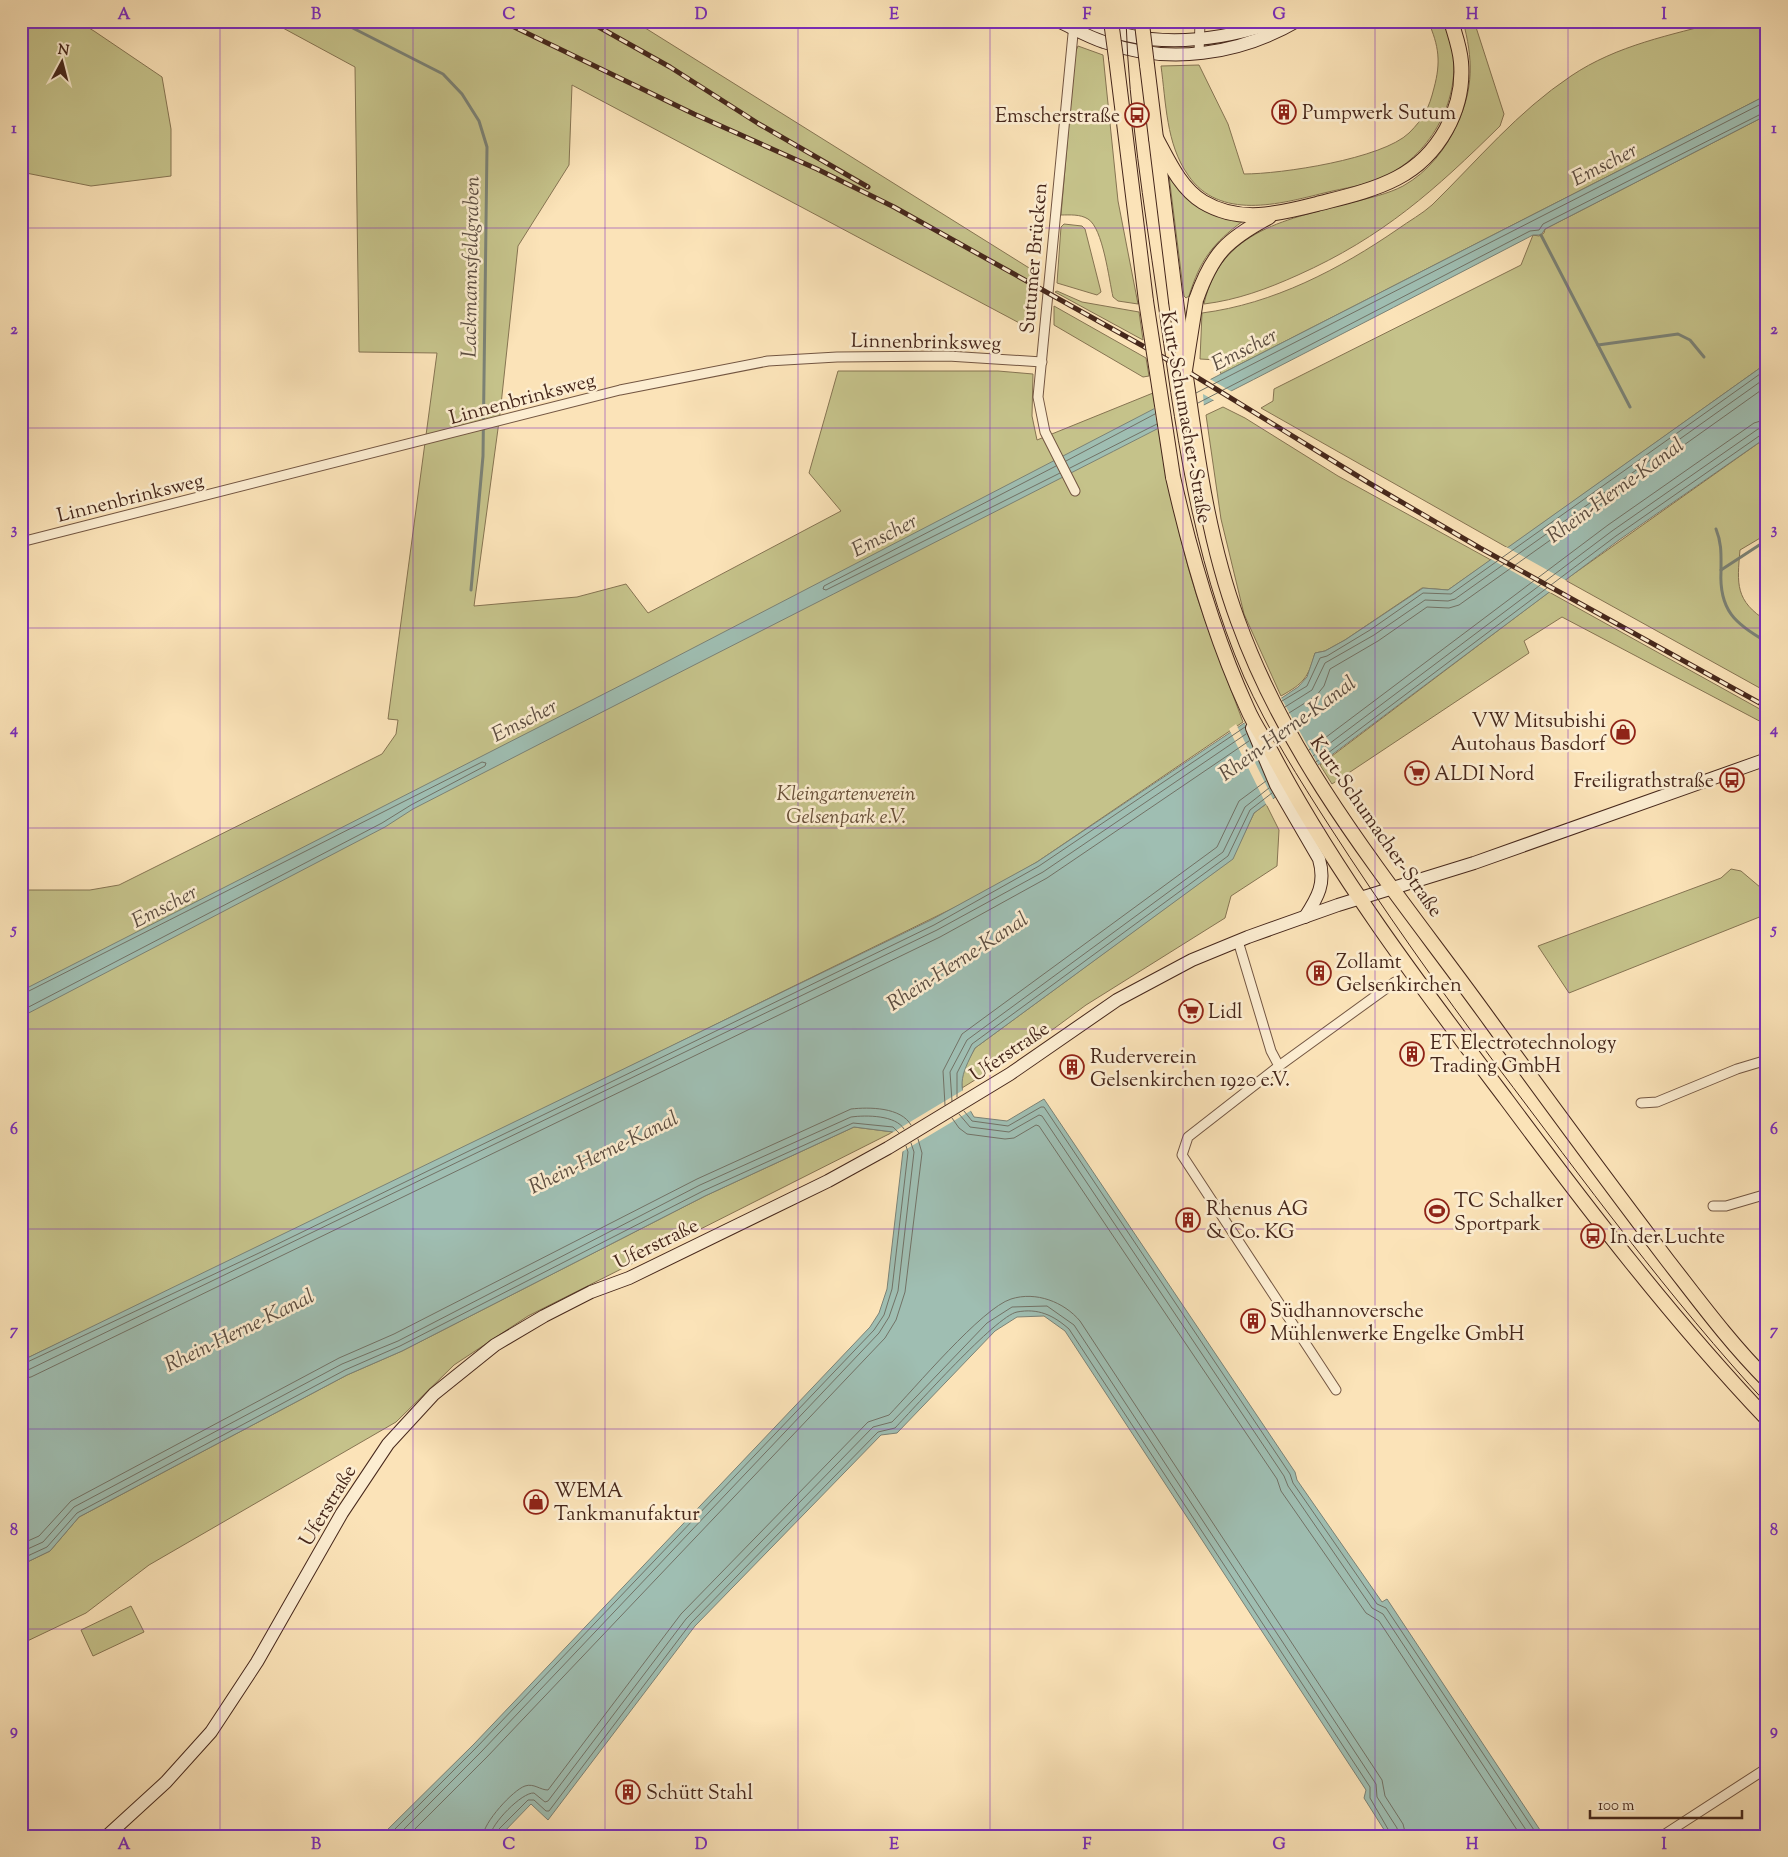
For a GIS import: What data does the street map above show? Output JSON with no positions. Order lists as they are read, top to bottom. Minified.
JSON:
{"streets":{"main road":["Kurt-Schumacher-Straße","Uferstraße"],"street":["Sutumer Brücken","Linnenbrinksweg"]},"crossings":[["Sutumer Brücken","Linnenbrinksweg"],["Kurt-Schumacher-Straße","Uferstraße"]],"water":["Emscher","Lackmannsfeldgraben","Rhein-Herne-Kanal"],"parks":["Kleingartenverein Gelsenpark e.V."],"places":{"building":["Pumpwerk Sutum","Zollamt Gelsenkirchen","ET Electrotechnology Trading GmbH","Ruderverein Gelsenkirchen 1920 e.V.","Rhenus AG & Co. KG","Südhannoversche Mühlenwerke Engelke GmbH","Schütt Stahl"],"bus stop":["Emscherstraße","Freiligrathstraße","In der Luchte"],"shop":["VW Mitsubishi Autohaus Basdorf","WEMA Tankmanufaktur"],"supermarket":["ALDI Nord","Lidl"],"sports":["TC Schalker Sportpark"]},"scale_bar":"100 m","north":"top","grid":{"columns":["A","B","C","D","E","F","G","H","I"],"rows":["1","2","3","4","5","6","7","8","9"]}}
